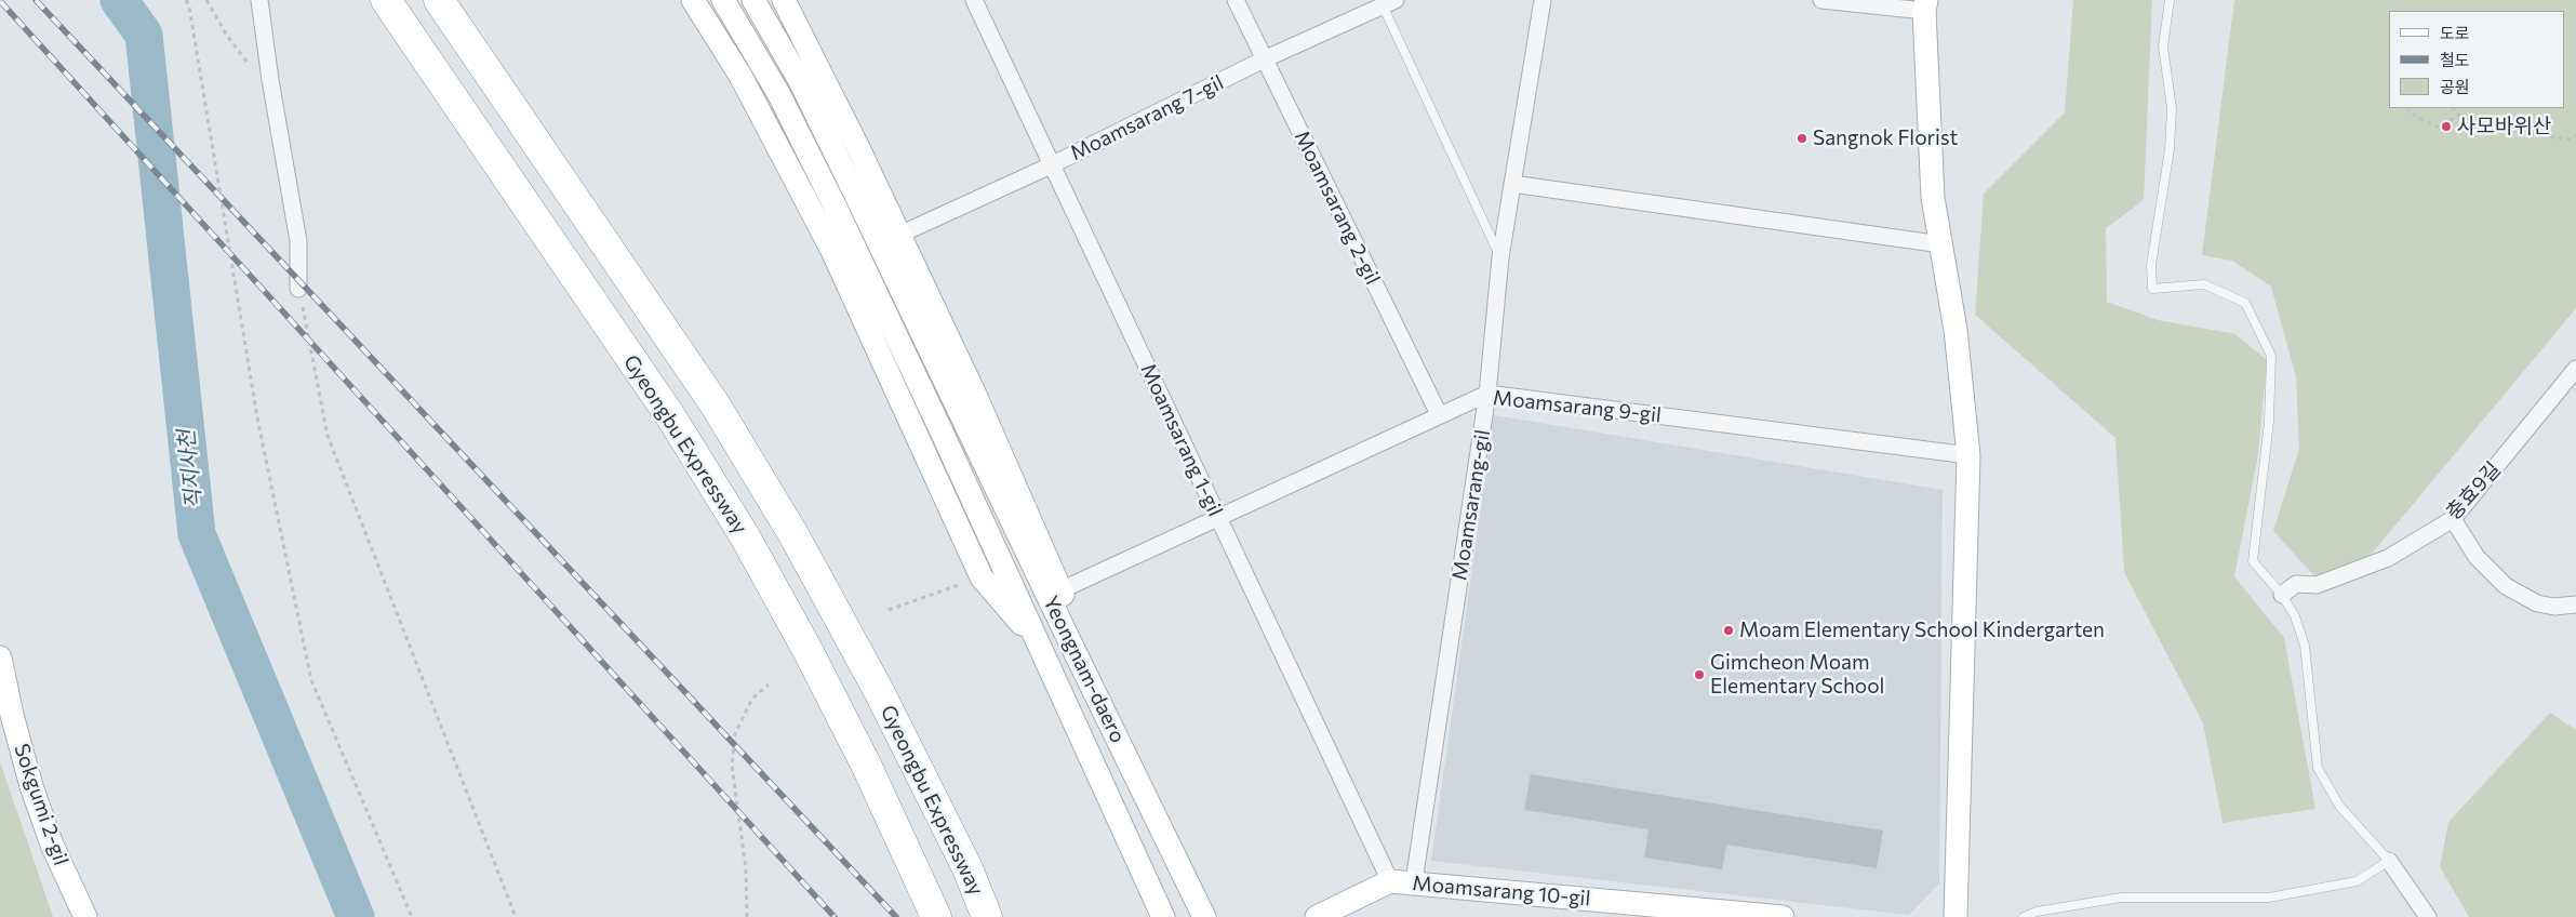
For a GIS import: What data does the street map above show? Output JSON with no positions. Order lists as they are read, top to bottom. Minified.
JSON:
{"streets":{"highway":["Gyeongbu Expressway"],"main road":["Yeongnam-daero","Sokgumi 2-gil","Moamsarang 10-gil"],"street":["Moamsarang 7-gil","Moamsarang 2-gil","Moamsarang 9-gil","Moamsarang 1-gil","충효9길","Moamsarang-gil"]},"crossings":[["Moamsarang 7-gil","Moamsarang 2-gil"],["Moamsarang 7-gil","Moamsarang 1-gil"],["Moamsarang 2-gil","Moamsarang 9-gil"],["Moamsarang 9-gil","Moamsarang 1-gil"],["Moamsarang 9-gil","Moamsarang-gil"],["Moamsarang 1-gil","Moamsarang 10-gil"],["Moamsarang-gil","Moamsarang 10-gil"]],"water":["직지사천"],"places":["사모바위산","Sangnok Florist","Moam Elementary School Kindergarten","Gimcheon Moam Elementary School"],"legend":["도로","철도","공원"]}
